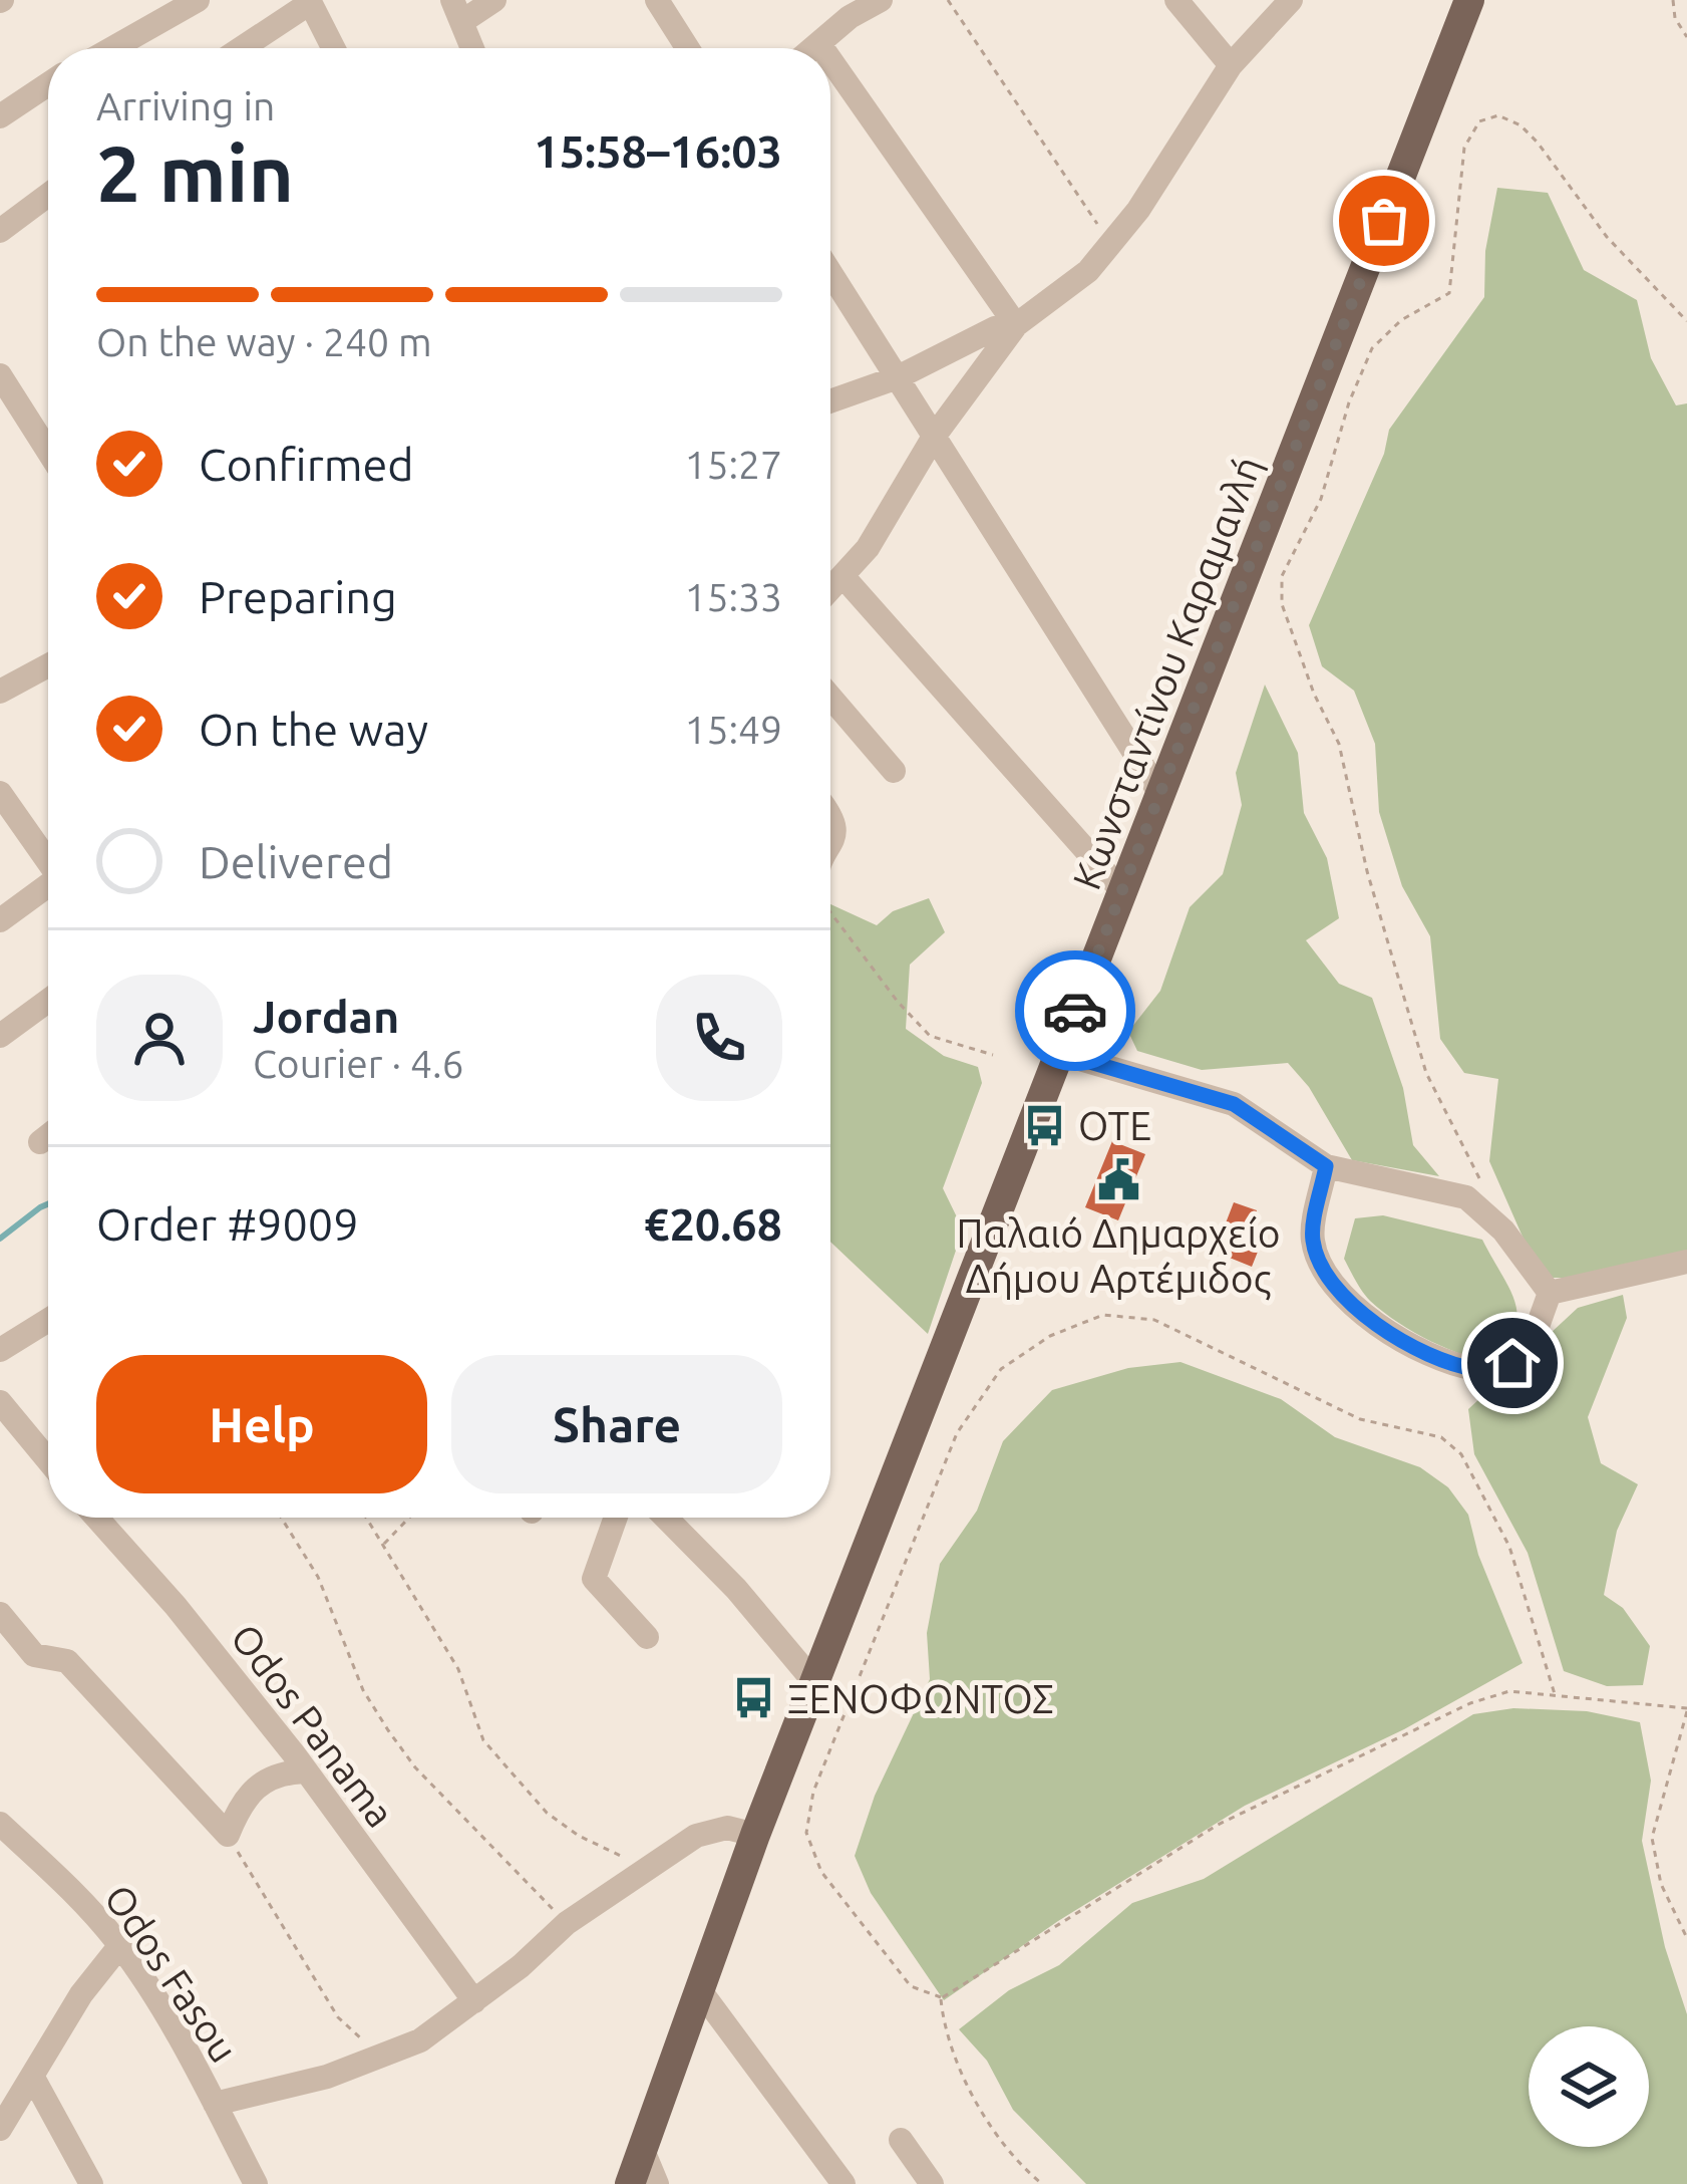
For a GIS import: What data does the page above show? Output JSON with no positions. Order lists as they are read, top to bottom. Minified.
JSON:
{"streets":{"main road":["Κωνσταντίνου Καραμανλή"],"street":["Odos Panama","Odos Fasou"]},"places":{"bus stop":["ΟΤΕ","ΞΕΝΟΦΩΝΤΟΣ"],"public building":["Παλαιό Δημαρχείο Δήμου Αρτέμιδος"]},"page":{"heading":["2 min","Arriving in","15:58–16:03"],"panel":["Jordan","Courier · 4.6","Order #9009","€20.68"],"bar":"On the way · 240 m","list":[["Confirmed","15:27"],["Preparing","15:33"],["On the way","15:49"],"Delivered"],"buttons":["Help","Share"]}}
